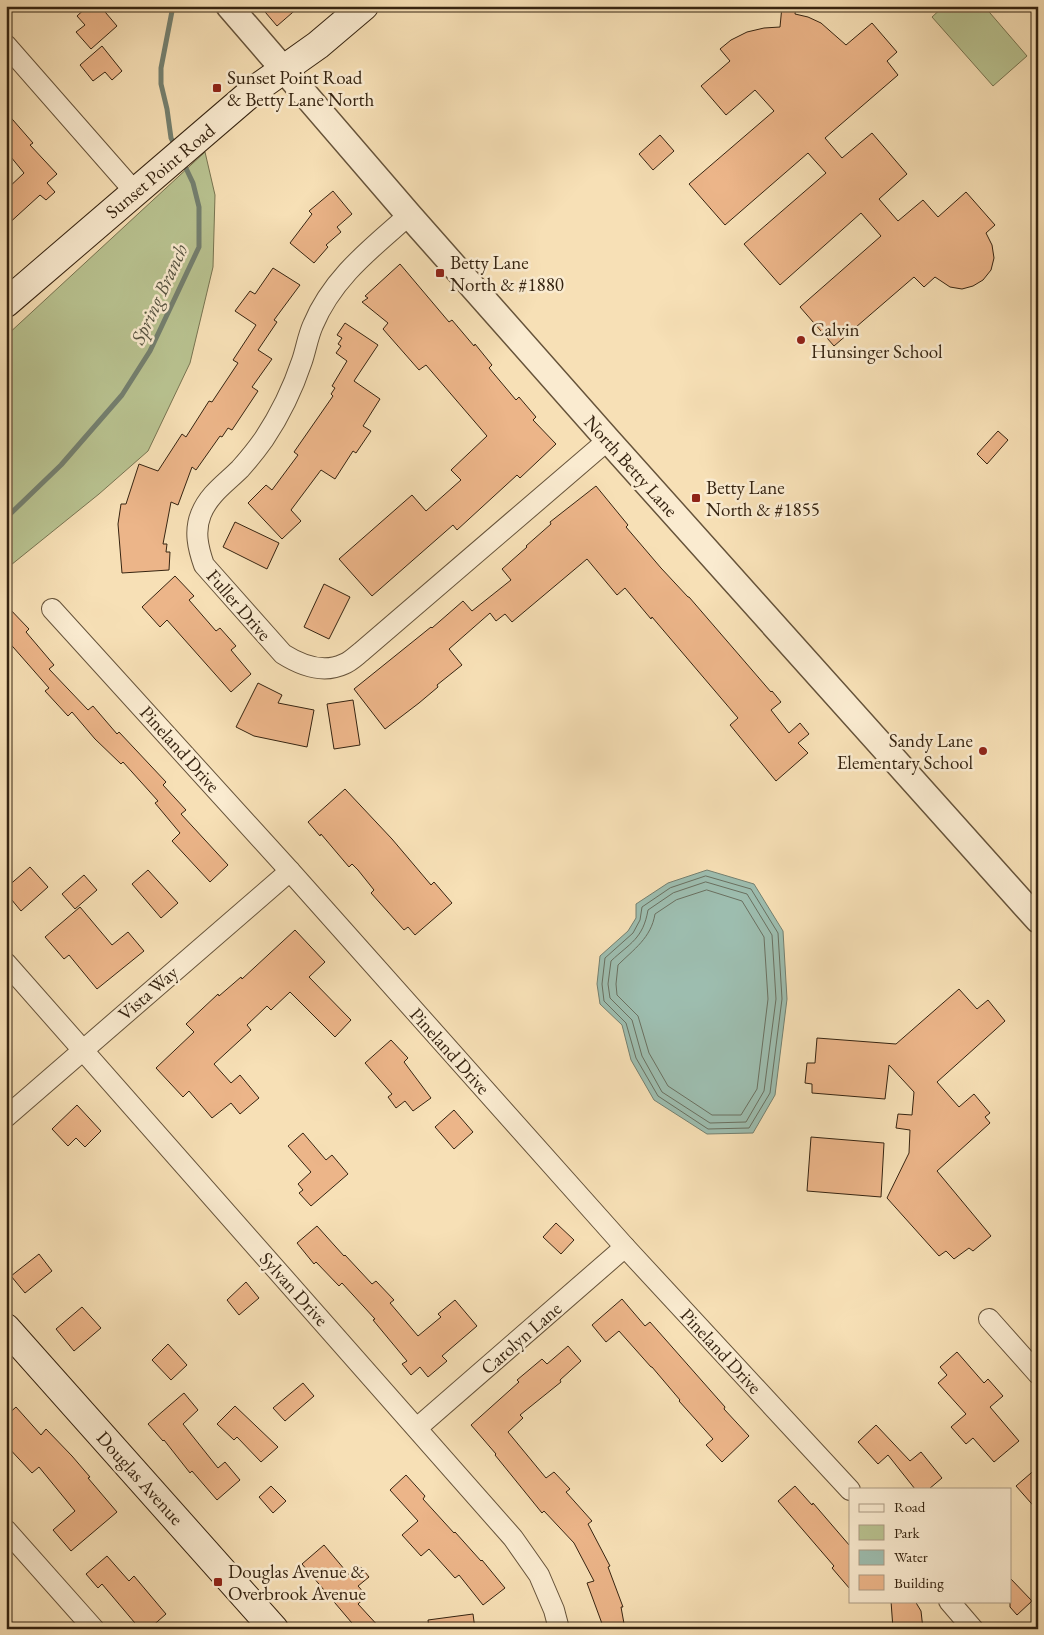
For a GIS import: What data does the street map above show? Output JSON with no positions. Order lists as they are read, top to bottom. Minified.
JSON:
{"streets":{"main road":["Sunset Point Road","Douglas Avenue"],"street":["North Betty Lane","Fuller Drive","Pineland Drive","Vista Way","Sylvan Drive","Carolyn Lane"]},"crossings":[["Sunset Point Road","North Betty Lane"],["North Betty Lane","Fuller Drive"],["Pineland Drive","Vista Way"],["Pineland Drive","Carolyn Lane"],["Vista Way","Sylvan Drive"],["Sylvan Drive","Carolyn Lane"]],"water":["Spring Branch"],"places":{"transit":["Sunset Point Road & Betty Lane North","Betty Lane North & #1880","Betty Lane North & #1855","Douglas Avenue & Overbrook Avenue"],"other":["Calvin Hunsinger School","Sandy Lane Elementary School"]},"legend":["Road","Park","Water","Building"]}
